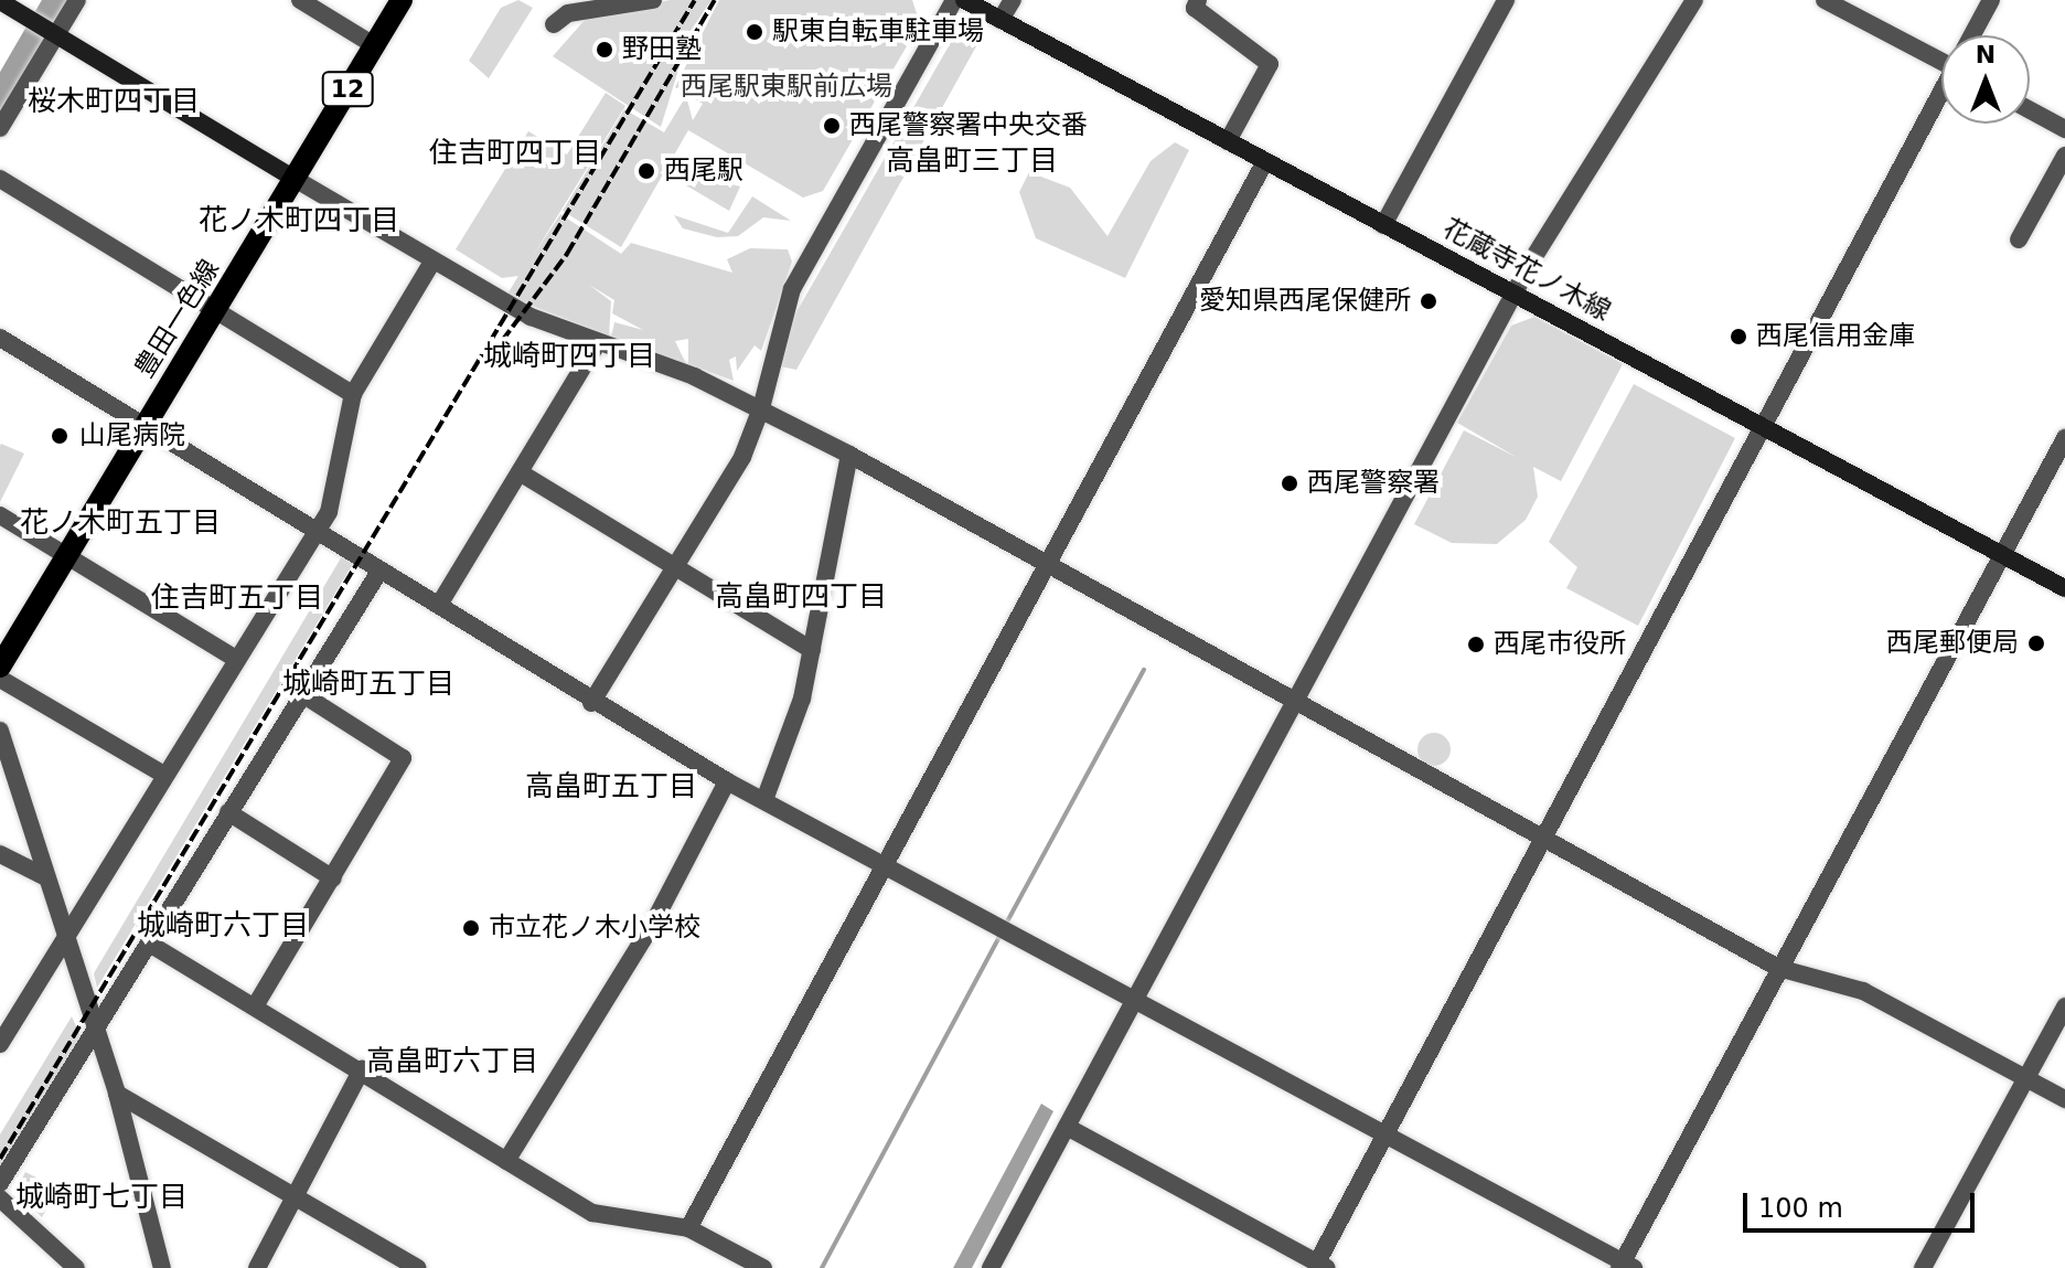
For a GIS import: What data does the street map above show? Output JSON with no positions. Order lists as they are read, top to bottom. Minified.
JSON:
{"streets":{"main road":["12","花蔵寺花ノ木線","豊田一色線"]},"districts":["桜木町四丁目","住吉町四丁目","高畠町三丁目","花ノ木町四丁目","城崎町四丁目","花ノ木町五丁目","高畠町四丁目","住吉町五丁目","城崎町五丁目","高畠町五丁目","城崎町六丁目","高畠町六丁目","城崎町七丁目"],"parks":["西尾駅東駅前広場"],"places":["駅東自転車駐車場","野田塾","西尾警察署中央交番","西尾駅","愛知県西尾保健所","西尾信用金庫","山尾病院","西尾警察署","西尾郵便局","西尾市役所","市立花ノ木小学校"],"scale_bar":"100 m","north":"top"}
